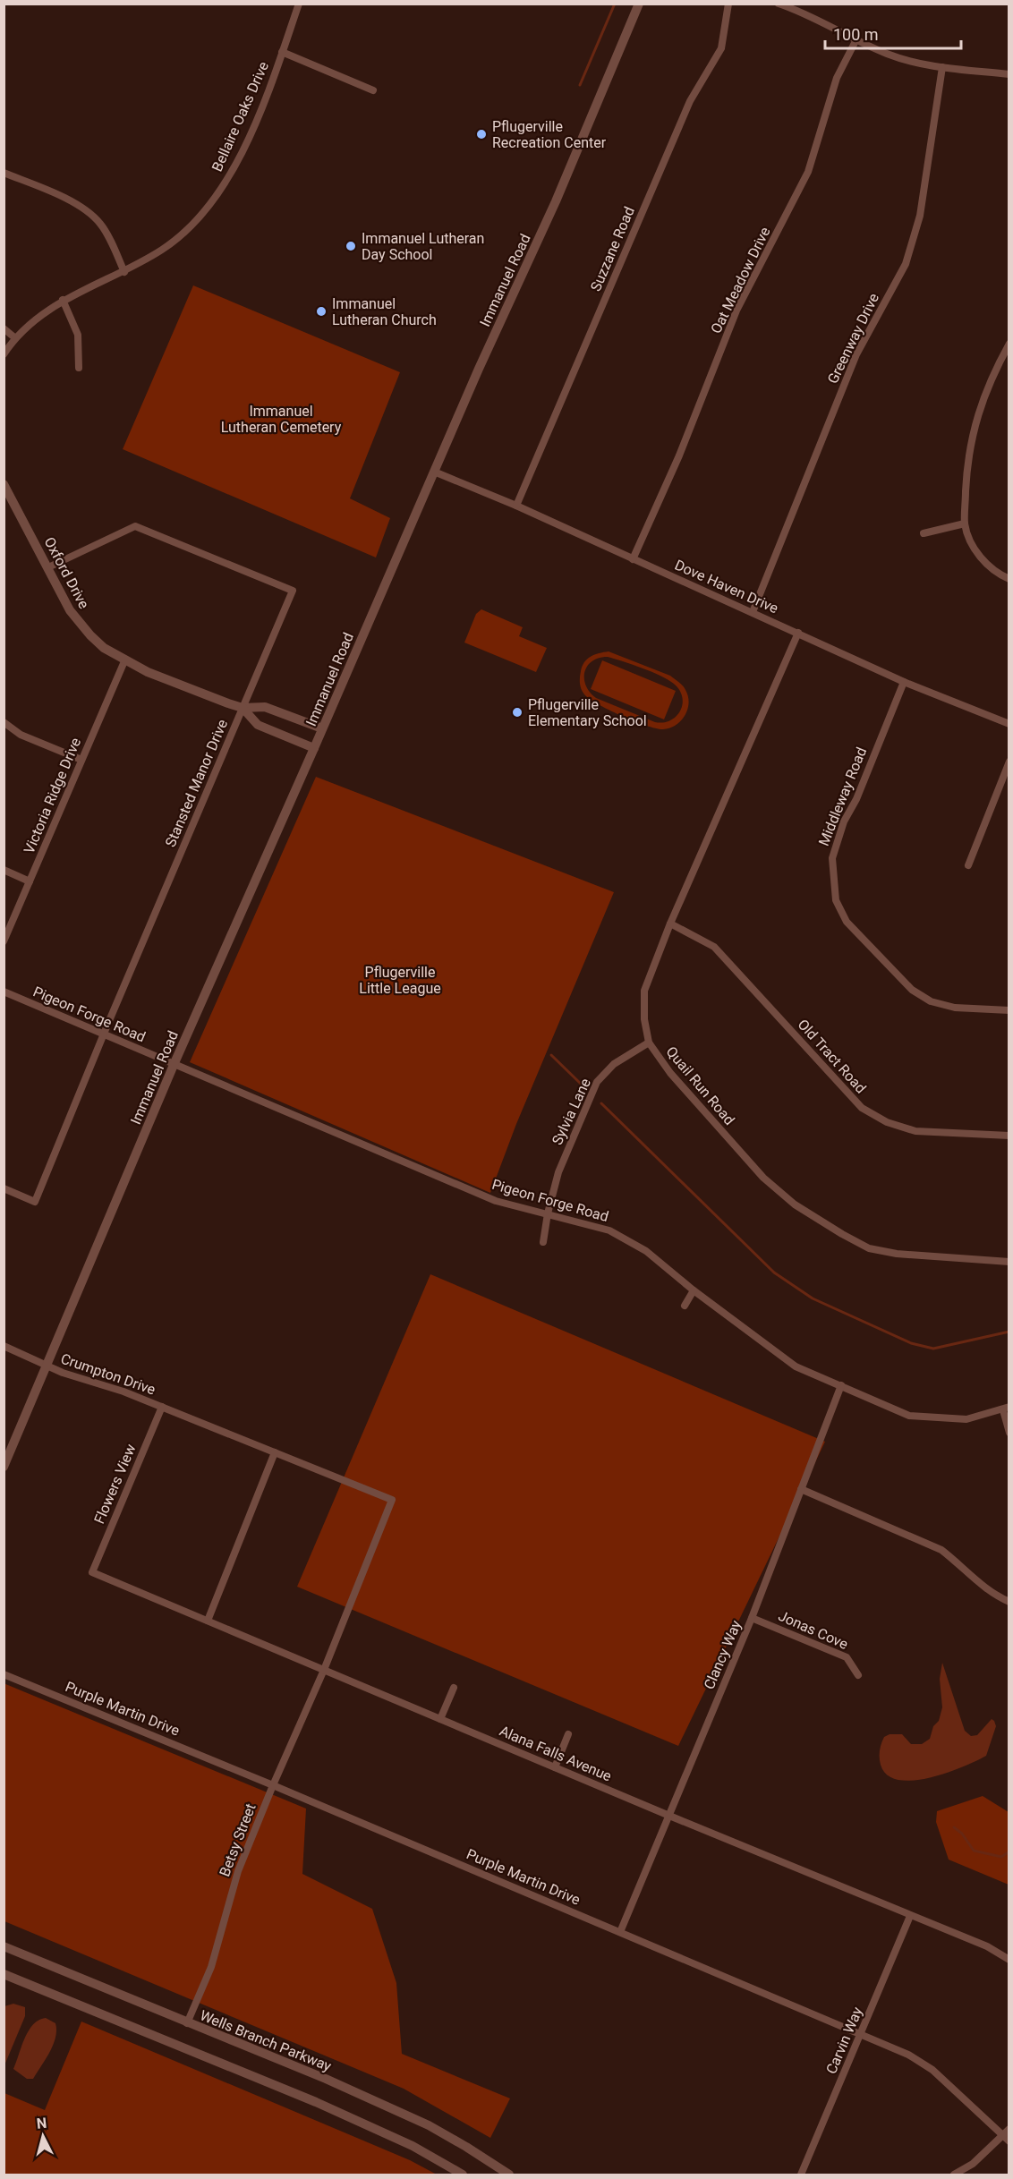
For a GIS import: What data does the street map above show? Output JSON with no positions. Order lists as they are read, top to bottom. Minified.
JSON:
{"streets":{"street":["Bellaire Oaks Drive","Suzzane Road","Immanuel Road","Oat Meadow Drive","Greenway Drive","Oxford Drive","Dove Haven Drive","Stansted Manor Drive","Victoria Ridge Drive","Middleway Road","Pigeon Forge Road","Old Tract Road","Quail Run Road","Sylvia Lane","Crumpton Drive","Flowers View","Jonas Cove","Clancy Way","Purple Martin Drive","Alana Falls Avenue","Betsy Street","Wells Branch Parkway","Carvin Way"]},"crossings":[["Suzzane Road","Dove Haven Drive"],["Immanuel Road","Dove Haven Drive"],["Immanuel Road","Pigeon Forge Road"],["Immanuel Road","Crumpton Drive"],["Oat Meadow Drive","Dove Haven Drive"],["Greenway Drive","Dove Haven Drive"],["Oxford Drive","Stansted Manor Drive"],["Oxford Drive","Victoria Ridge Drive"],["Dove Haven Drive","Middleway Road"],["Dove Haven Drive","Quail Run Road"],["Stansted Manor Drive","Pigeon Forge Road"],["Pigeon Forge Road","Sylvia Lane"],["Pigeon Forge Road","Clancy Way"],["Old Tract Road","Quail Run Road"],["Quail Run Road","Sylvia Lane"],["Crumpton Drive","Flowers View"],["Crumpton Drive","Betsy Street"],["Flowers View","Alana Falls Avenue"],["Jonas Cove","Clancy Way"],["Clancy Way","Purple Martin Drive"],["Clancy Way","Alana Falls Avenue"],["Purple Martin Drive","Betsy Street"],["Purple Martin Drive","Carvin Way"],["Alana Falls Avenue","Betsy Street"],["Alana Falls Avenue","Carvin Way"],["Betsy Street","Wells Branch Parkway"]],"parks":["Immanuel Lutheran Cemetery","Pflugerville Little League"],"places":["Pflugerville Recreation Center","Immanuel Lutheran Day School","Immanuel Lutheran Church","Pflugerville Elementary School"],"scale_bar":"100 m","north":"top"}
